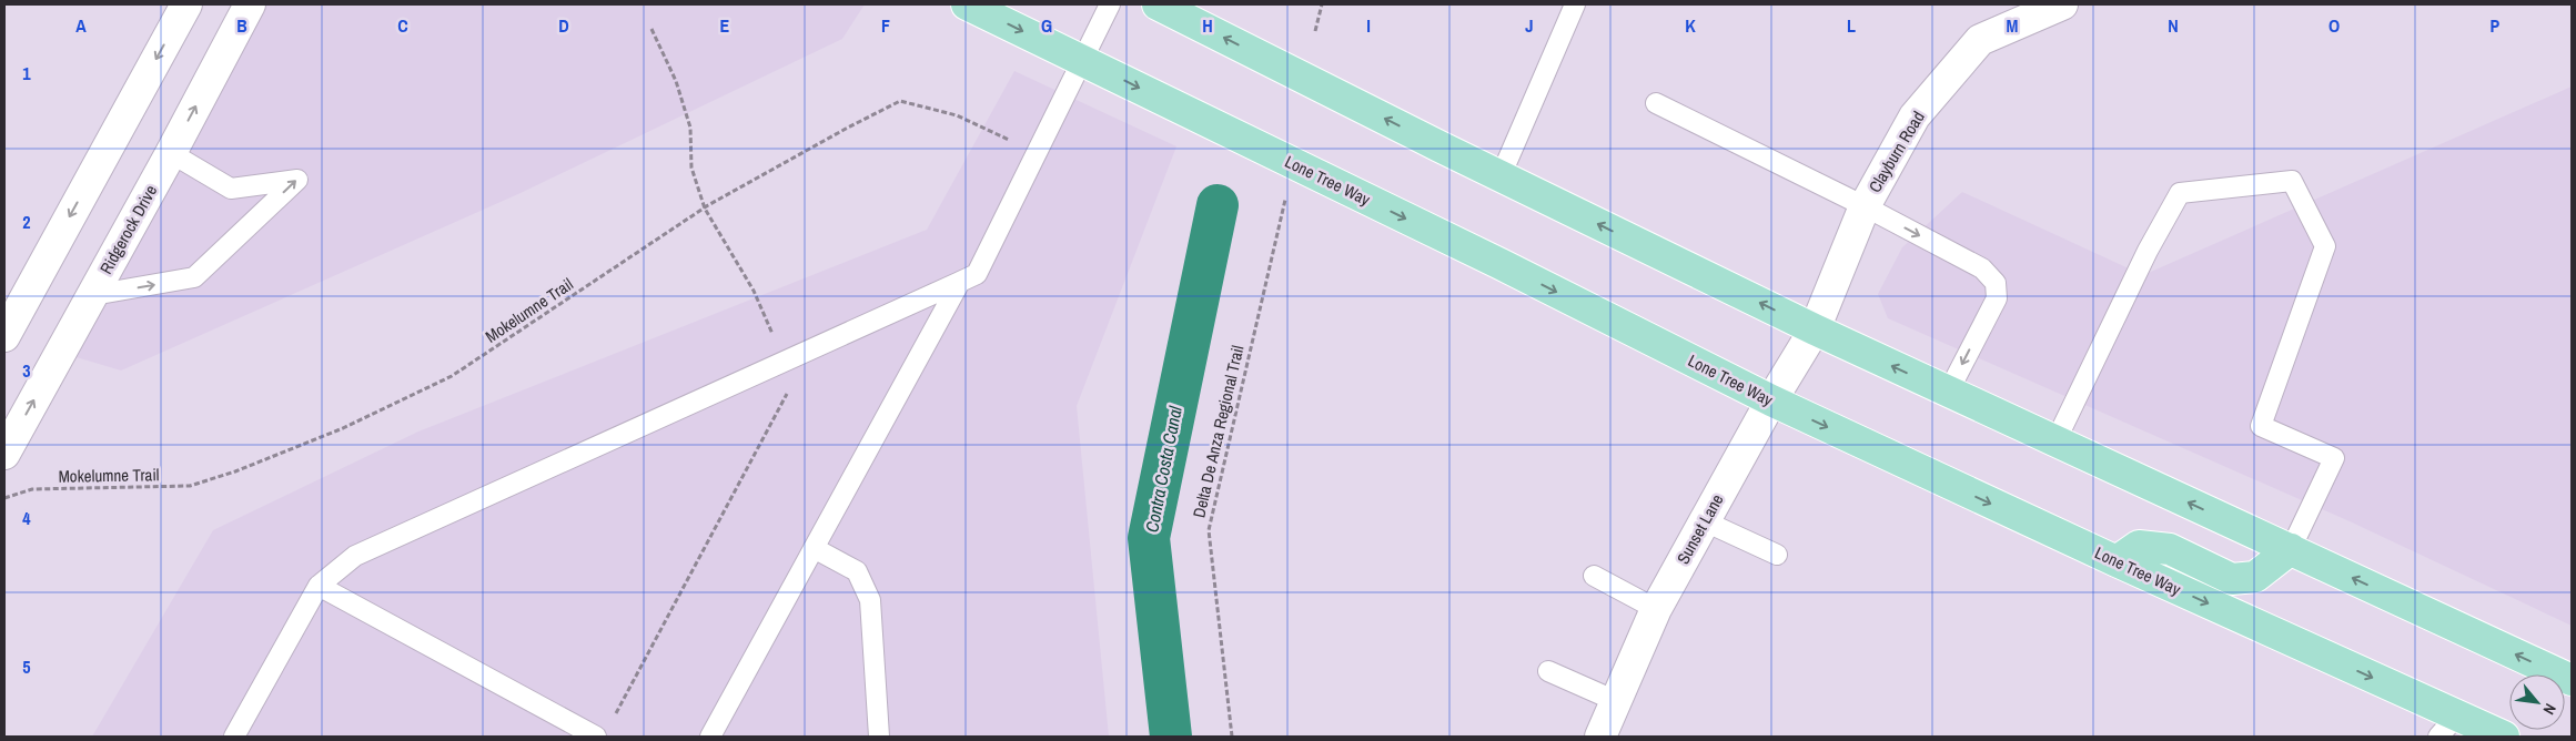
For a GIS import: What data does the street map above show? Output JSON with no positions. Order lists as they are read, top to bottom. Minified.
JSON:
{"streets":{"main road":["Lone Tree Way"],"street":["Clayburn Road","Ridgerock Drive","Sunset Lane"],"path":["Mokelumne Trail","Delta De Anza Regional Trail"]},"crossings":[["Clayburn Road","Sunset Lane"],["Lone Tree Way","Sunset Lane"]],"water":["Contra Costa Canal"],"north":"bottom right","grid":{"columns":["A","B","C","D","E","F","G","H","I","J","K","L","M","N","O","P"],"rows":["1","2","3","4","5"]}}
